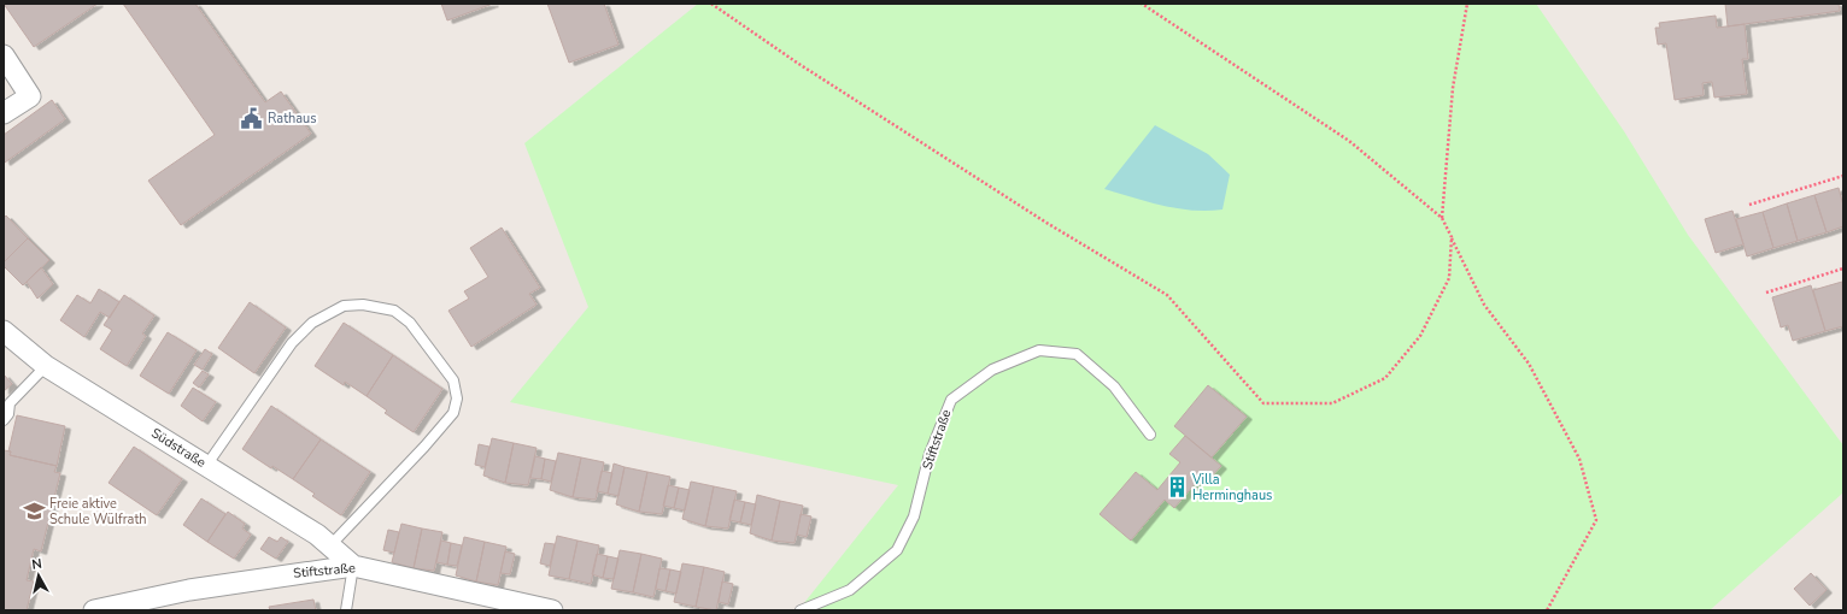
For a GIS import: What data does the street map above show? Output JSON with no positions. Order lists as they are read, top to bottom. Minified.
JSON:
{"streets":{"street":["Stiftstraße","Südstraße"]},"crossings":[["Stiftstraße","Südstraße"]],"places":{"public building":["Rathaus"],"building":["Villa Herminghaus"],"school or university":["Freie aktive Schule Wülfrath"]},"north":"top"}
